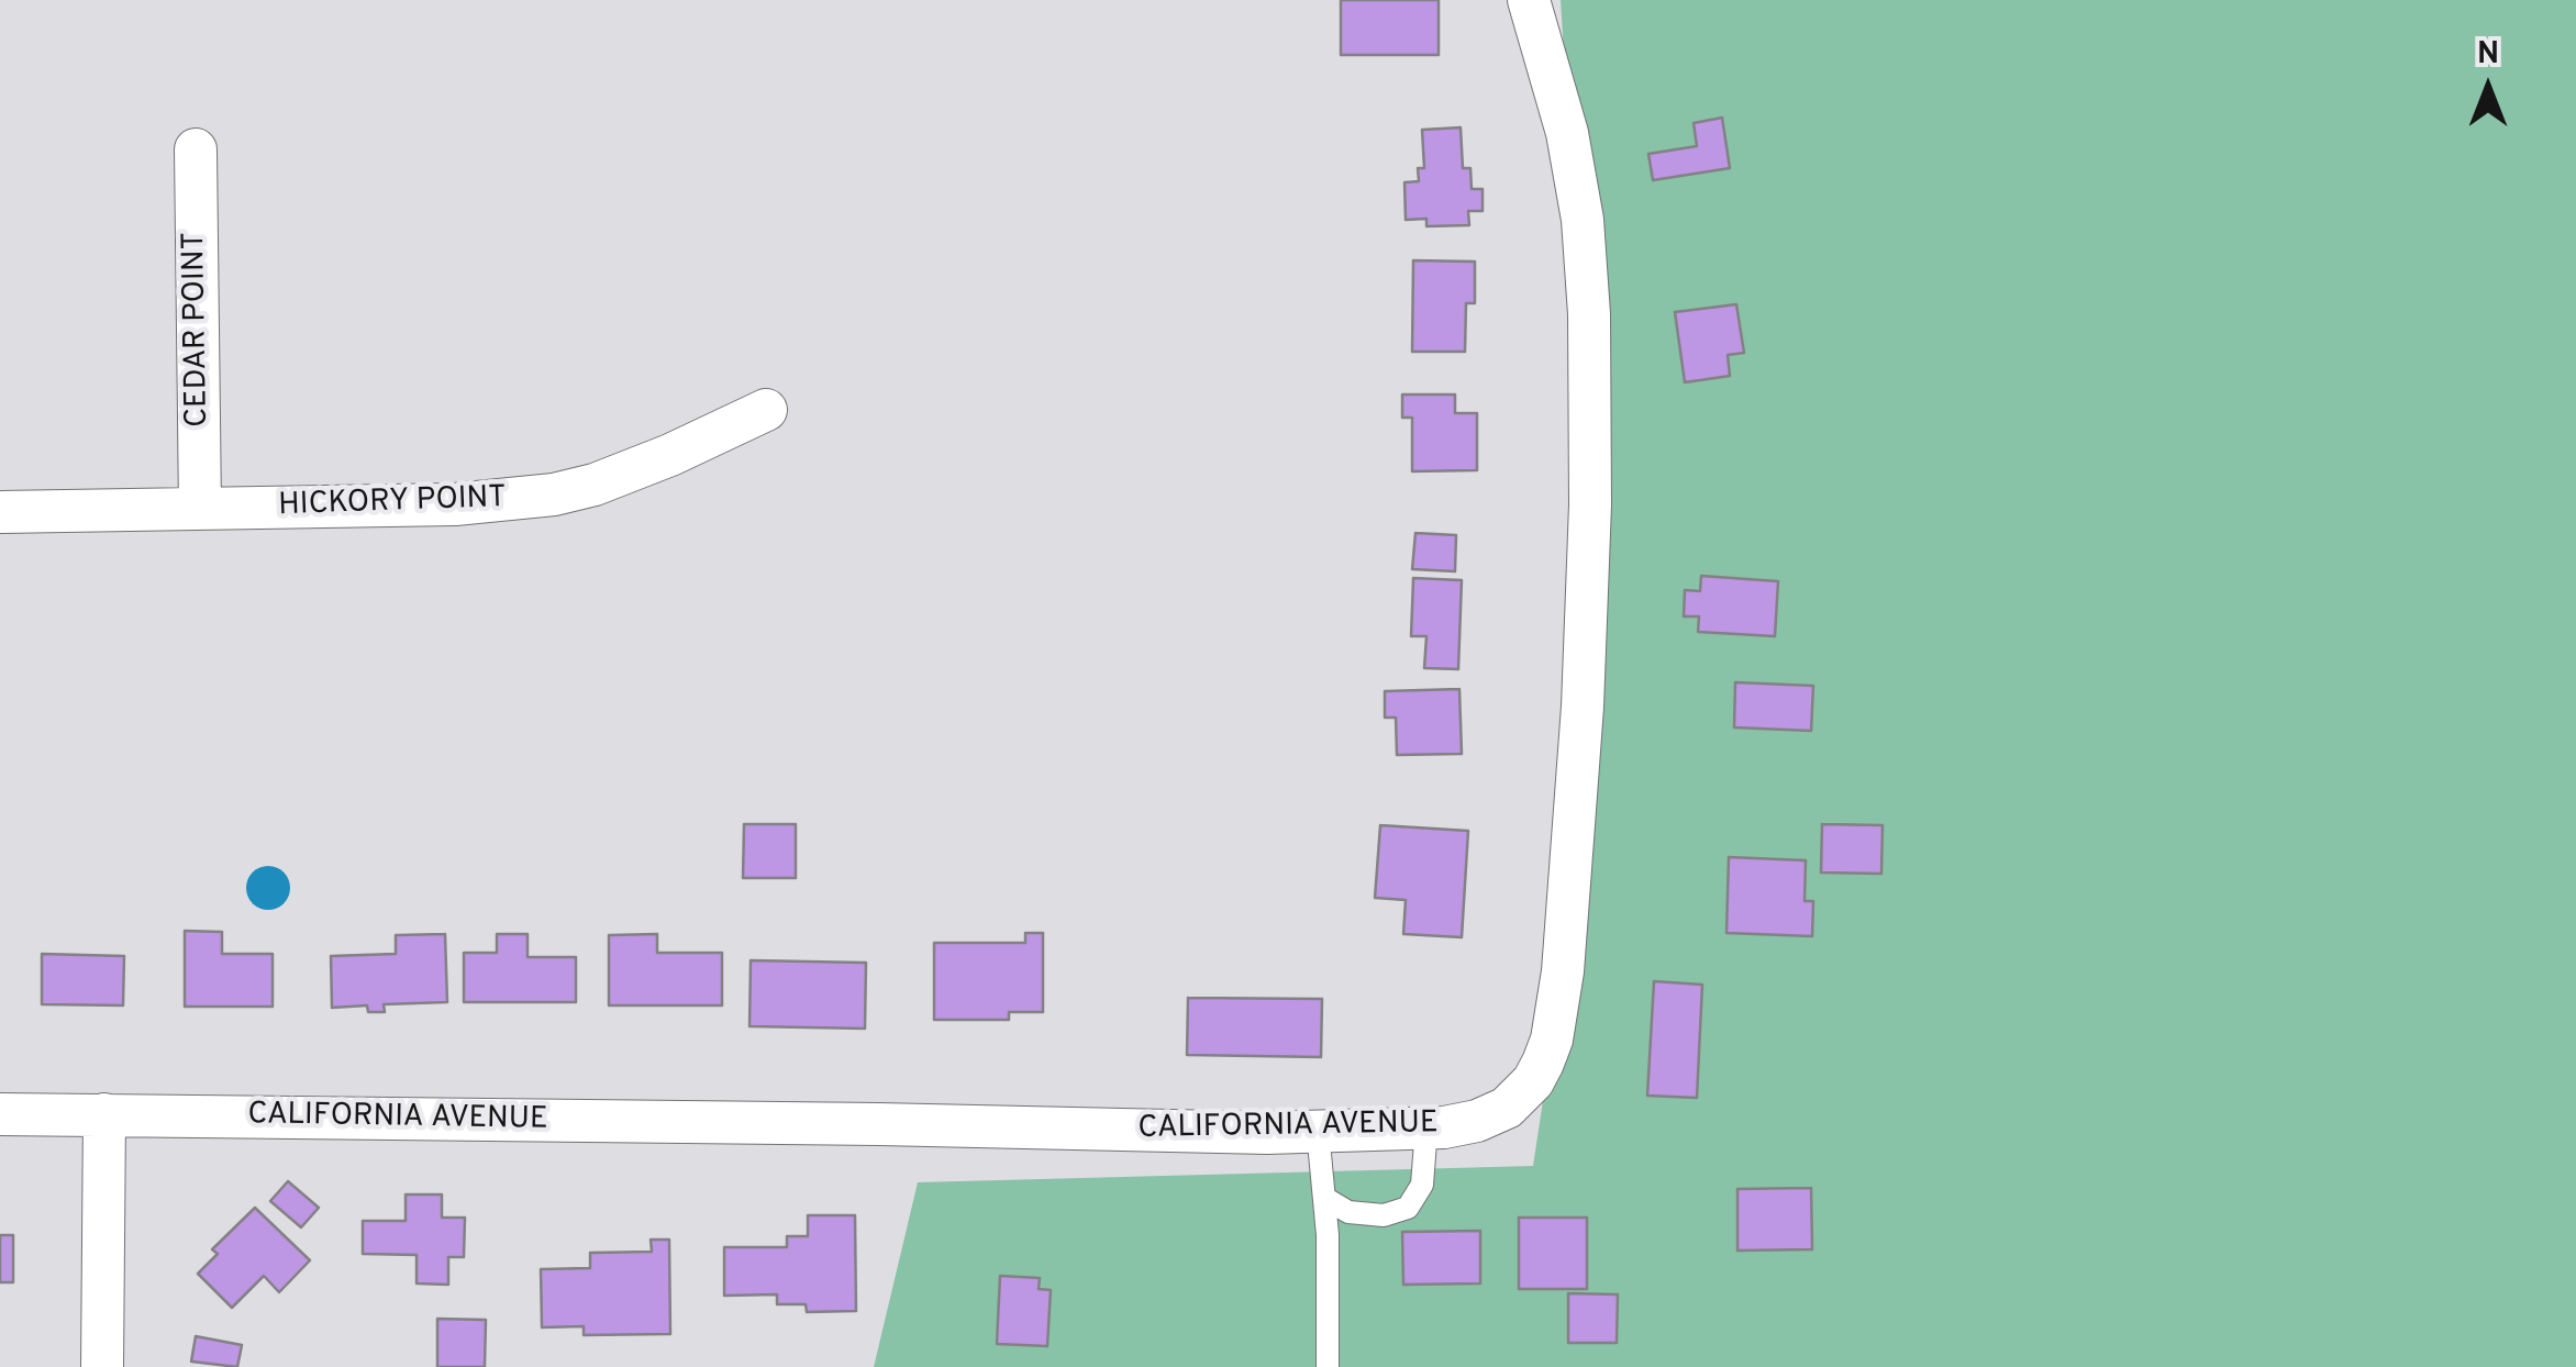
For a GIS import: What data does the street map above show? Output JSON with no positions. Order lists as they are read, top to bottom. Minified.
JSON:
{"streets":{"street":["CEDAR POINT","HICKORY POINT","CALIFORNIA AVENUE"]},"crossings":[["CEDAR POINT","HICKORY POINT"]],"north":"top"}
